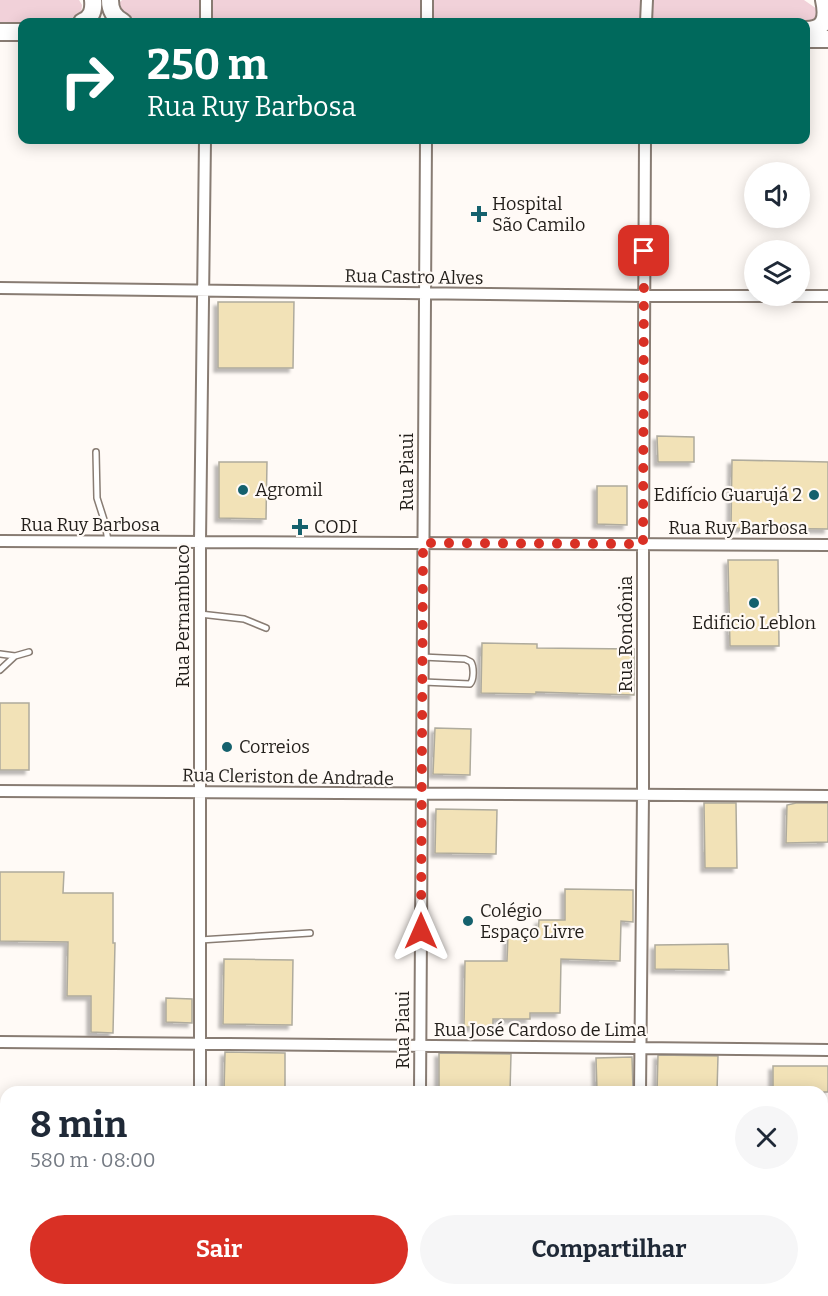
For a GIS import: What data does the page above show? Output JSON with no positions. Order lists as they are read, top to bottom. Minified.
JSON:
{"streets":{"street":["Rua Castro Alves","Rua Piaui","Rua Ruy Barbosa","Rua Pernambuco","Rua Rondônia","Rua Cleriston de Andrade","Rua José Cardoso de Lima"]},"crossings":[["Rua Castro Alves","Rua Piaui"],["Rua Castro Alves","Rua Pernambuco"],["Rua Castro Alves","Rua Rondônia"],["Rua Piaui","Rua Ruy Barbosa"],["Rua Piaui","Rua Cleriston de Andrade"],["Rua Piaui","Rua José Cardoso de Lima"],["Rua Ruy Barbosa","Rua Pernambuco"],["Rua Ruy Barbosa","Rua Rondônia"],["Rua Pernambuco","Rua Cleriston de Andrade"],["Rua Pernambuco","Rua José Cardoso de Lima"],["Rua Rondônia","Rua Cleriston de Andrade"],["Rua Rondônia","Rua José Cardoso de Lima"]],"places":{"health":["Hospital São Camilo","CODI"],"other":["Agromil","Edifício Guarujá 2","Edificio Leblon","Correios","Colégio Espaço Livre"]},"page":{"turn":["250 m","Rua Ruy Barbosa"],"heading":["8 min","580 m · 08:00"],"buttons":["Sair","Compartilhar"]}}
